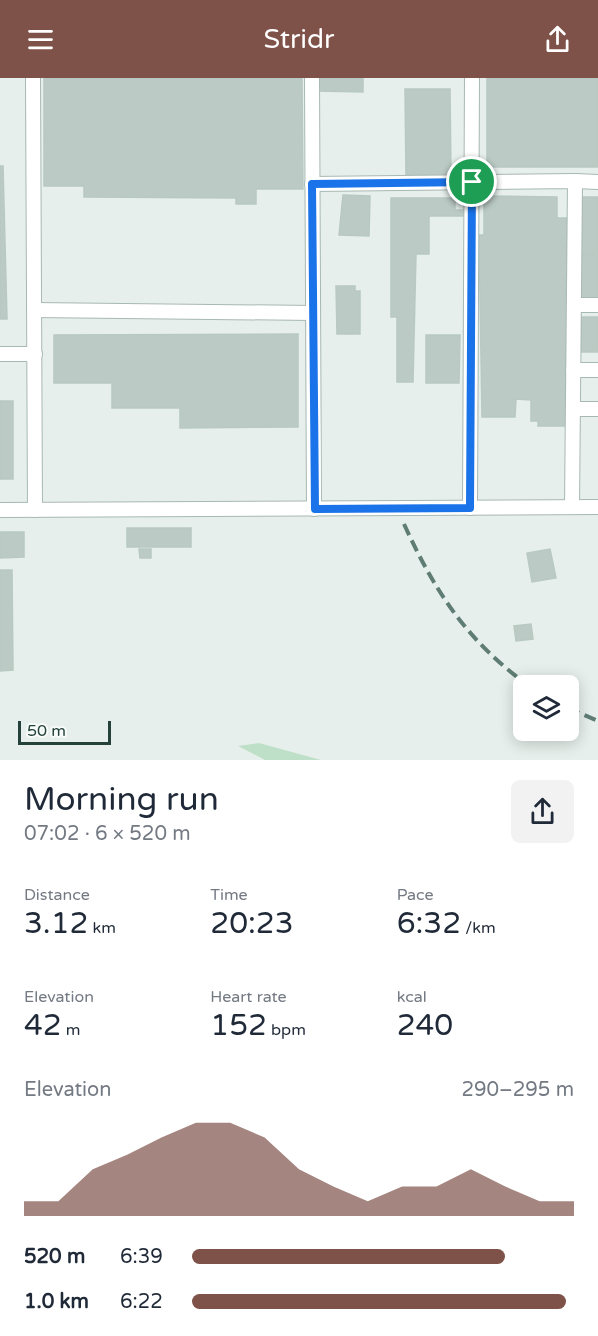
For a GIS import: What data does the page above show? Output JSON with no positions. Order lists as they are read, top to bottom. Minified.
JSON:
{"scale_bar":"50 m","page":{"header":"Stridr","scale":"50 m","heading":["Morning run","07:02 · 6 × 520 m"],"stats":[["Distance","3.12 km"],["Time","20:23"],["Pace","6:32 /km"],["Elevation","42 m"],["Heart rate","152 bpm"],["kcal","240"]],"chart":["Elevation","290–295 m"],"list":[{"name":"520 m","note":"6:39"},{"name":"1.0 km","note":"6:22"}]}}
